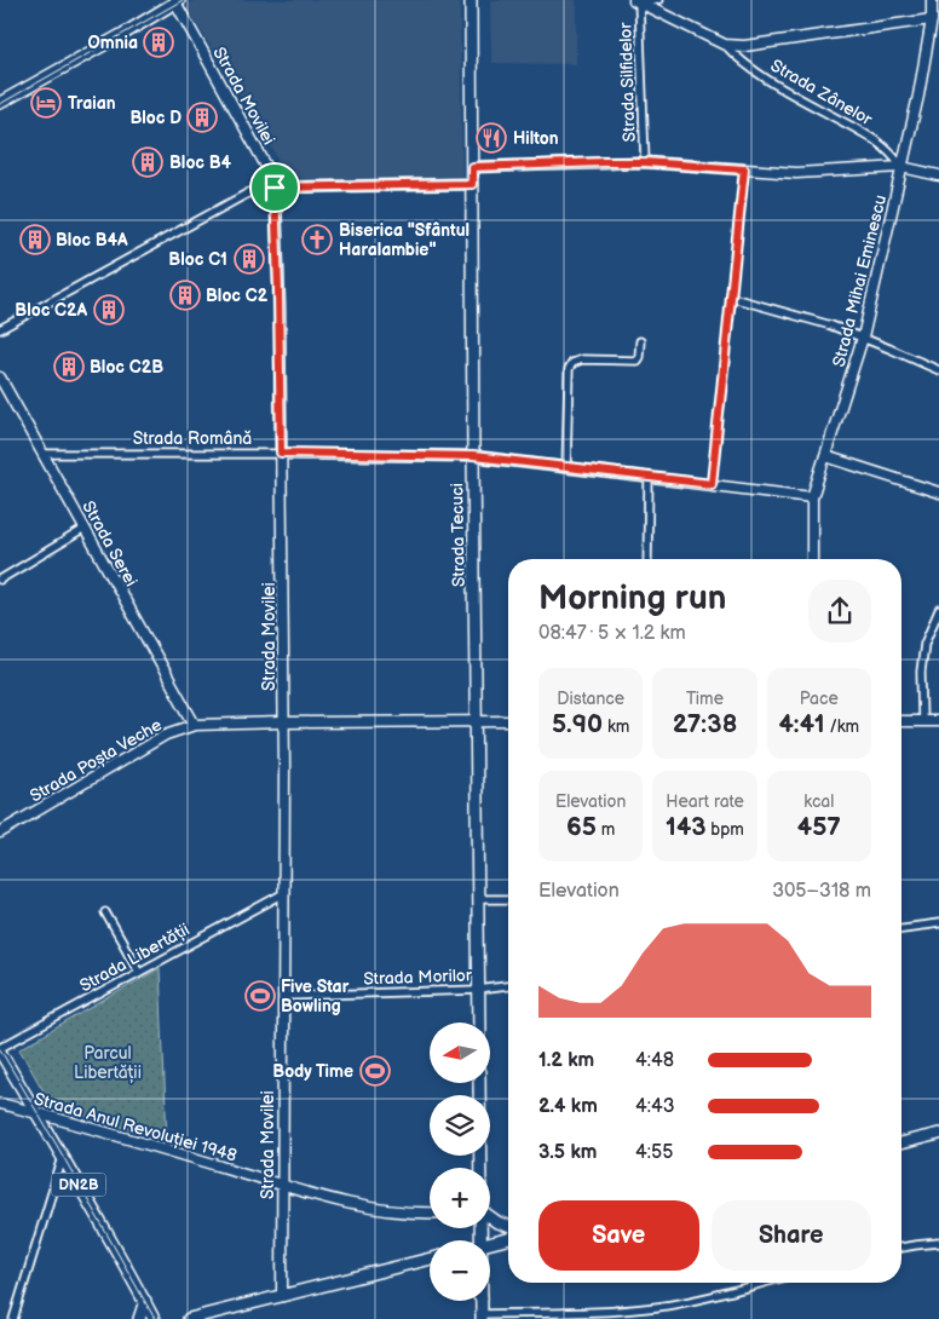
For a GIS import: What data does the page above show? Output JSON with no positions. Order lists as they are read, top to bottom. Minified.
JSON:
{"streets":{"main road":["Strada Tecuci","DN2B"],"street":["Strada Silfidelor","Strada Zânelor","Strada Movilei","Strada Mihai Eminescu","Strada Română","Strada Serei","Strada Poșta Veche","Strada Libertății","Strada Morilor","Strada Anul Revoluției 1948"]},"crossings":[["Strada Zânelor","Strada Mihai Eminescu"],["Strada Movilei","Strada Română"],["Strada Movilei","Strada Poșta Veche"],["Strada Movilei","Strada Libertății"],["Strada Movilei","Strada Morilor"],["Strada Movilei","Strada Anul Revoluției 1948"],["Strada Mihai Eminescu","Strada Română"],["Strada Română","Strada Tecuci"],["Strada Română","Strada Serei"],["Strada Tecuci","Strada Poșta Veche"],["Strada Tecuci","Strada Morilor"],["Strada Serei","Strada Poșta Veche"],["Strada Libertății","DN2B"],["Strada Anul Revoluției 1948","DN2B"]],"parks":["Parcul Libertății"],"places":{"building":["Omnia","Bloc D","Bloc B4","Bloc B4A","Bloc C1","Bloc C2","Bloc C2A","Bloc C2B"],"hotel":["Traian"],"restaurant":["Hilton"],"church":["Biserica \"Sfântul Haralambie\""],"sports":["Five Star Bowling","Body Time"]},"north":"left","page":{"heading":["Morning run","08:47 · 5 × 1.2 km"],"stats":[["Distance","5.90 km"],["Time","27:38"],["Pace","4:41 /km"],["Elevation","65 m"],["Heart rate","143 bpm"],["kcal","457"]],"chart":["Elevation","305–318 m"],"map_buttons":["+","−"],"list":[{"name":"1.2 km","note":"4:48"},{"name":"2.4 km","note":"4:43"},{"name":"3.5 km","note":"4:55"}],"buttons":["Save","Share"]}}
